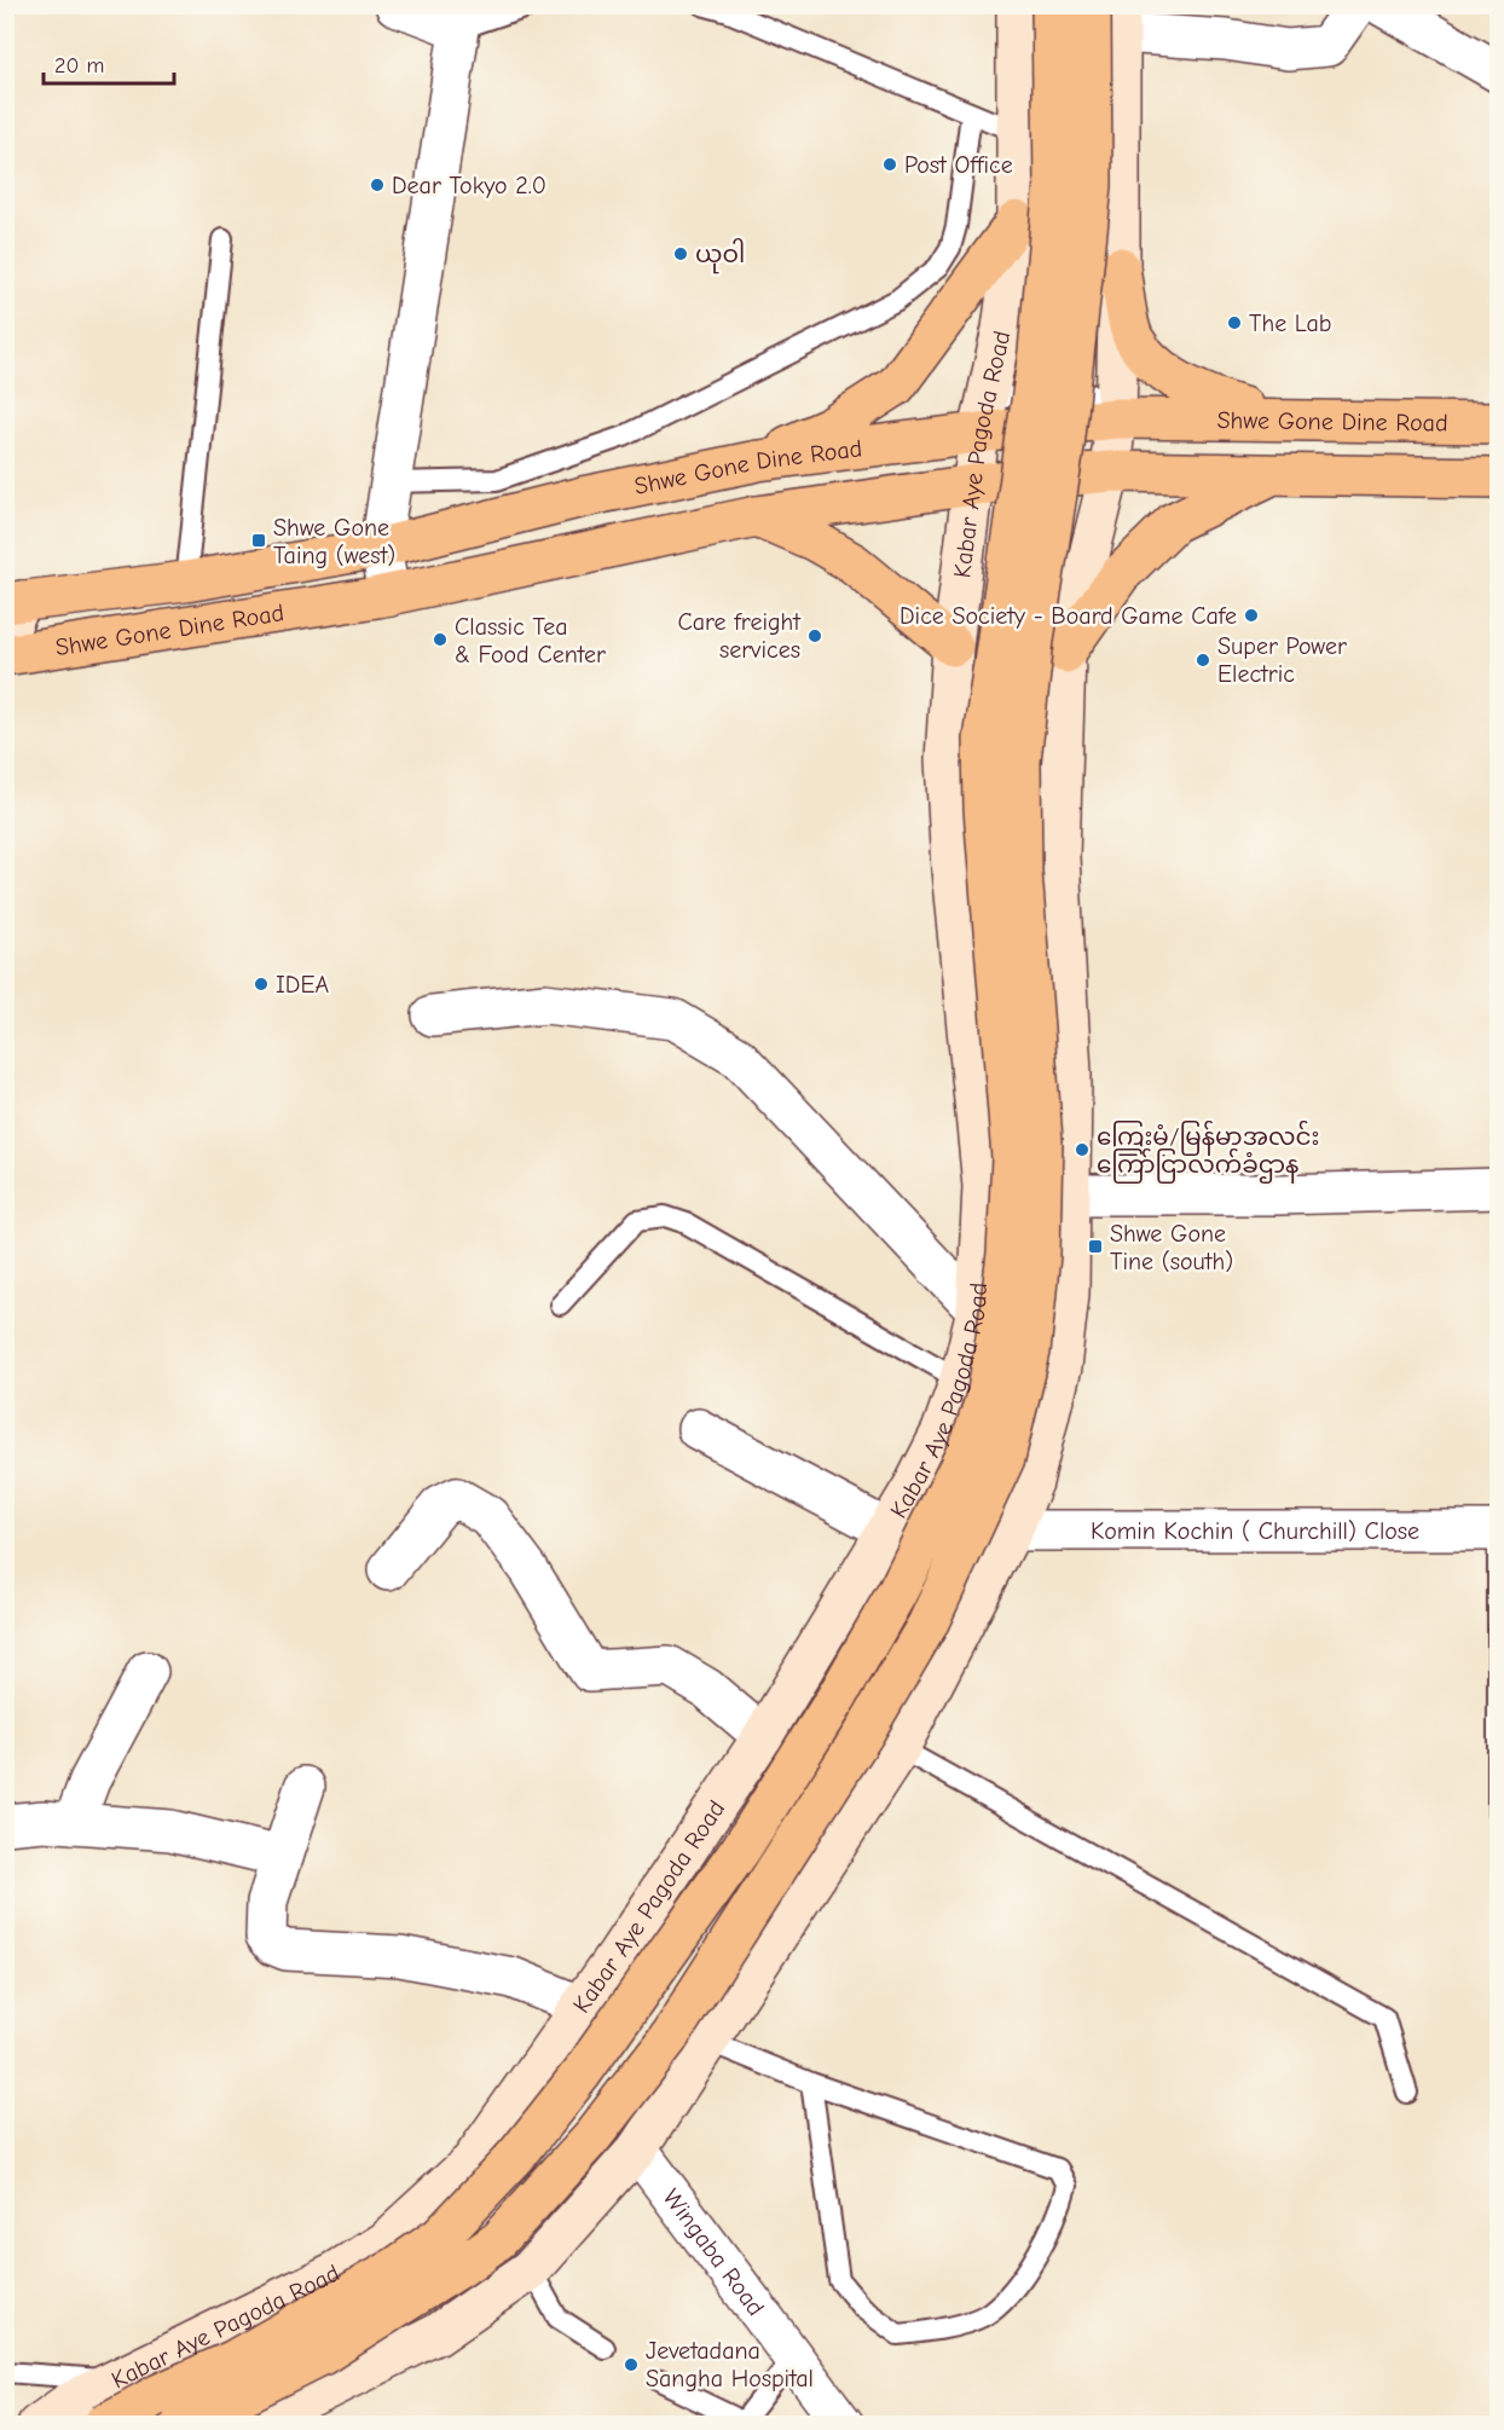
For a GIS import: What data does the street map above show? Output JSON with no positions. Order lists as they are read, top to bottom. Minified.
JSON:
{"streets":{"main road":["Shwe Gone Dine Road","Kabar Aye Pagoda Road"],"street":["Komin Kochin ( Churchill) Close","Wingaba Road"]},"crossings":[["Shwe Gone Dine Road","Kabar Aye Pagoda Road"]],"places":{"other":["Post Office","Dear Tokyo 2.0","ယုဝါ","The Lab","Dice Society - Board Game Cafe","Care freight services","Classic Tea & Food Center","Super Power Electric","IDEA","‌ကြေးမုံ/မြန်မာ့အလင်း ကြော်ငြာလက်ခံဌာန","Jevetadana Sangha Hospital"],"transit":["Shwe Gone Taing (west)","Shwe Gone Tine (south)"]},"scale_bar":"20 m"}
